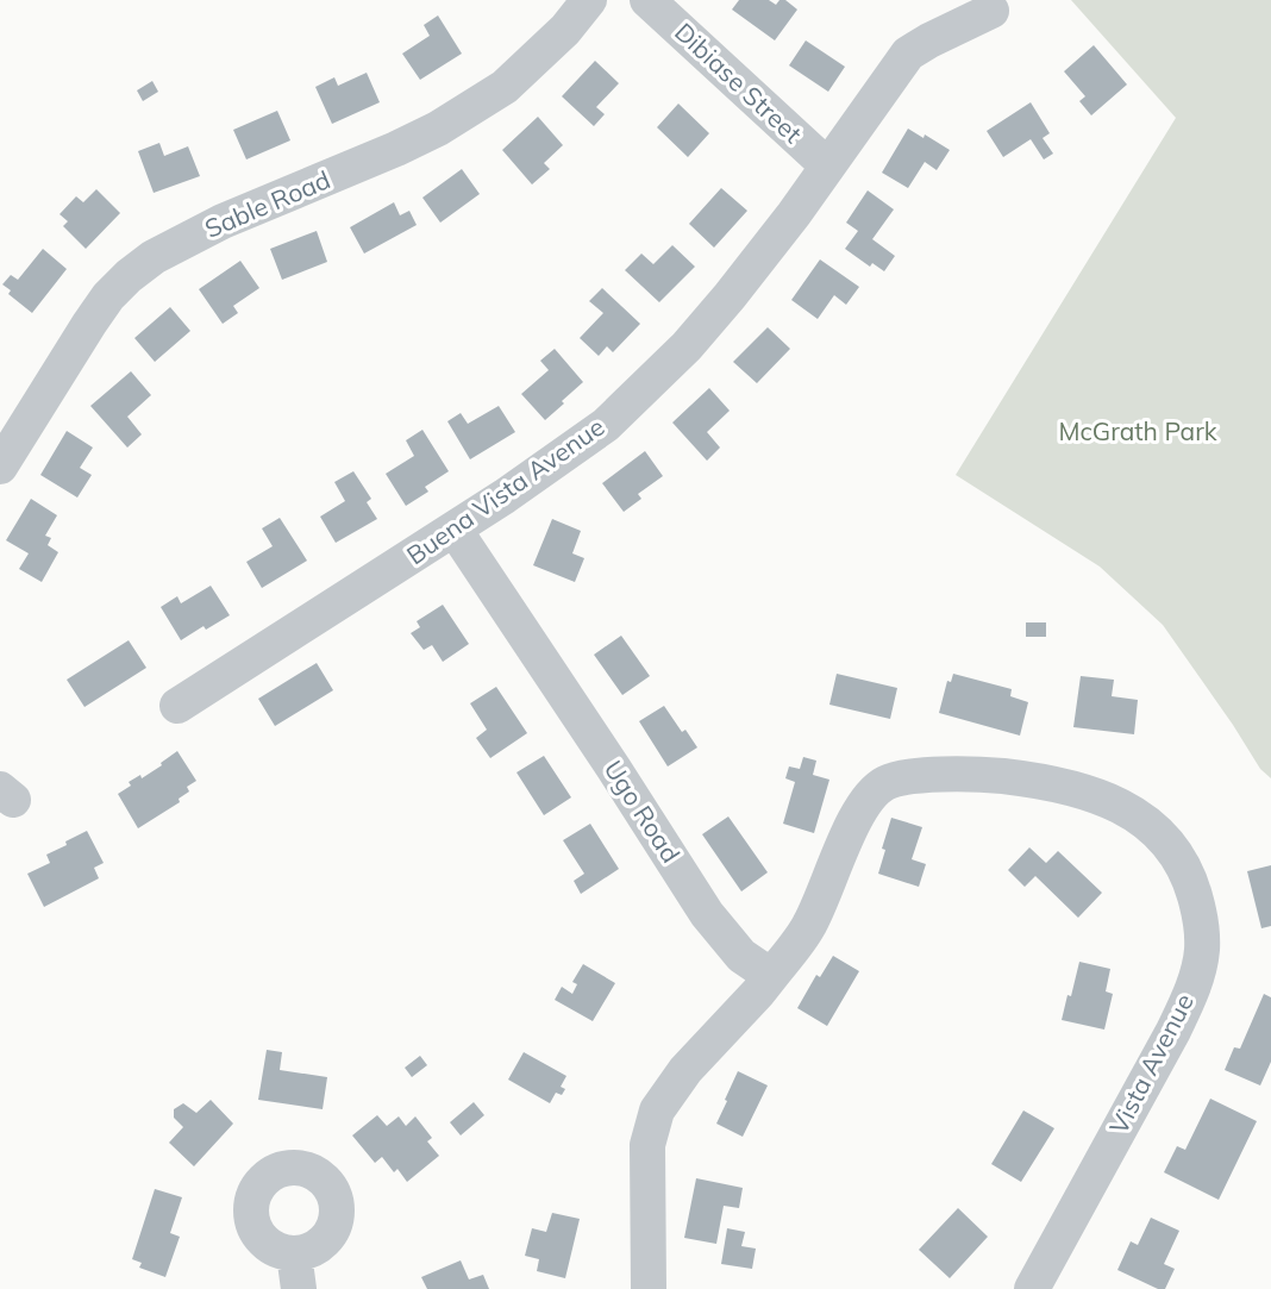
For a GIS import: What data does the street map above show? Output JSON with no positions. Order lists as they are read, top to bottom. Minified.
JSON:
{"streets":{"street":["Dibiase Street","Sable Road","Buena Vista Avenue","Ugo Road","Vista Avenue"]},"crossings":[["Dibiase Street","Buena Vista Avenue"],["Buena Vista Avenue","Ugo Road"],["Ugo Road","Vista Avenue"]],"parks":["McGrath Park"]}
